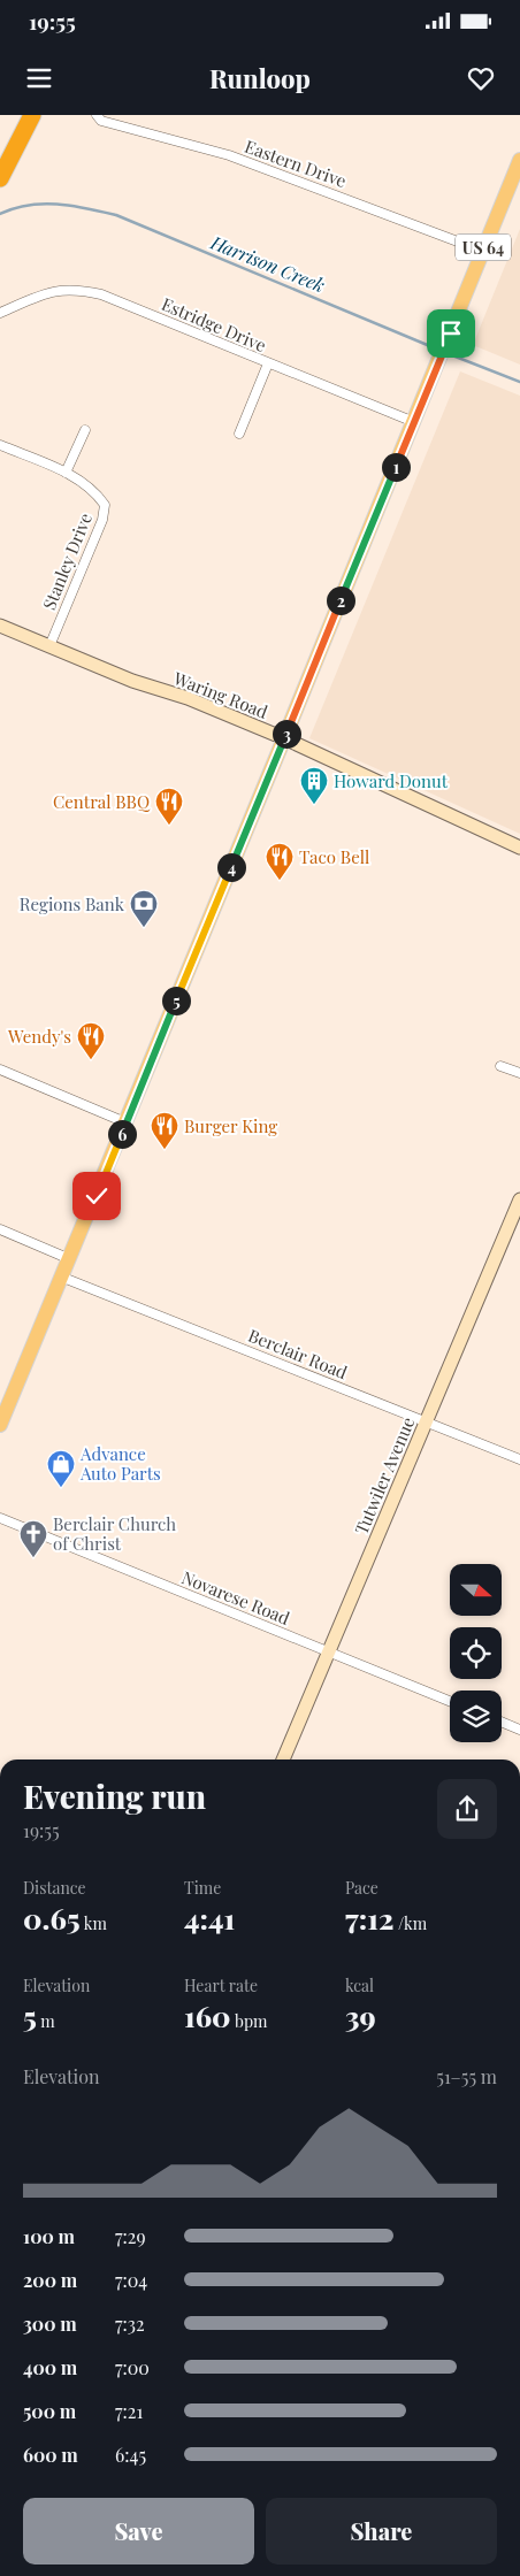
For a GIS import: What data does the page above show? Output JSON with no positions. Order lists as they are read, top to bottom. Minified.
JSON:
{"streets":{"main road":["US 64"],"street":["Eastern Drive","Estridge Drive","Stanley Drive","Waring Road","Berclair Road","Tutwiler Avenue","Novarese Road"]},"crossings":[["Eastern Drive","US 64"],["US 64","Estridge Drive"],["US 64","Waring Road"],["US 64","Berclair Road"],["Stanley Drive","Waring Road"],["Berclair Road","Tutwiler Avenue"],["Tutwiler Avenue","Novarese Road"]],"water":["Harrison Creek"],"places":{"building":["Howard Donut"],"restaurant":["Central BBQ","Taco Bell","Wendy's","Burger King"],"bank":["Regions Bank"],"shop":["Advance Auto Parts"],"church":["Berclair Church of Christ"]},"north":"right","page":{"status":"19:55","header":"Runloop","pins":["1","2","3","4","5","6"],"heading":["Evening run","19:55"],"stats":[["Distance","0.65 km"],["Time","4:41"],["Pace","7:12 /km"],["Elevation","5 m"],["Heart rate","160 bpm"],["kcal","39"]],"chart":["Elevation","51–55 m"],"list":[{"name":"100 m","note":"7:29"},{"name":"200 m","note":"7:04"},{"name":"300 m","note":"7:32"},{"name":"400 m","note":"7:00"},{"name":"500 m","note":"7:21"},{"name":"600 m","note":"6:45"}],"buttons":["Save","Share"]}}
